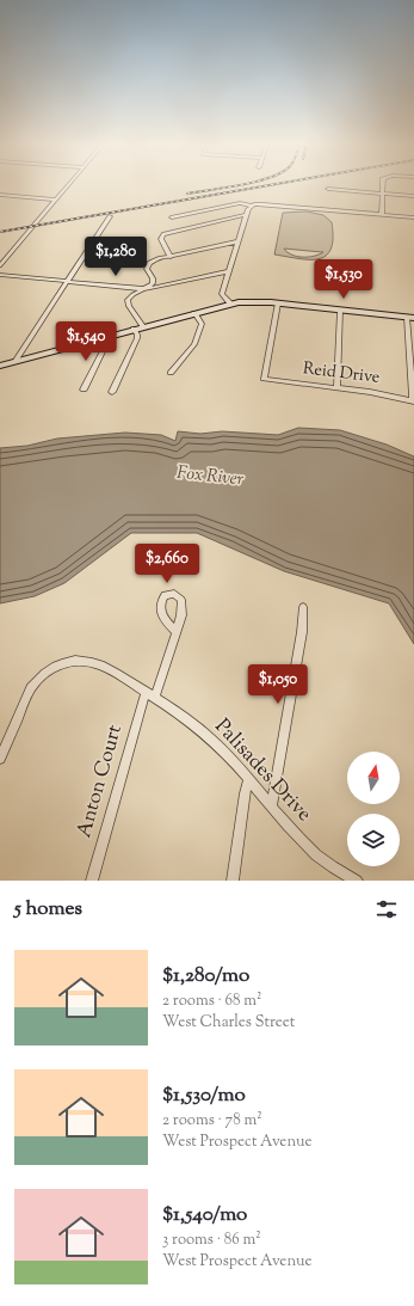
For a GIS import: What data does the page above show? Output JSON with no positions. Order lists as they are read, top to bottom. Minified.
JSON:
{"streets":{"street":["Reid Drive","Palisades Drive","Anton Court"]},"crossings":[["Palisades Drive","Anton Court"]],"water":["Fox River"],"north":"top","page":{"price":["$1,280","$1,530","$1,540","$2,660","$1,050"],"heading":"5 homes","list":[{"name":"$1,280/mo","note":"2 rooms · 68 m² · West Charles Street"},{"name":"$1,530/mo","note":"2 rooms · 78 m² · West Prospect Avenue"},{"name":"$1,540/mo","note":"3 rooms · 86 m² · West Prospect Avenue"}]}}
